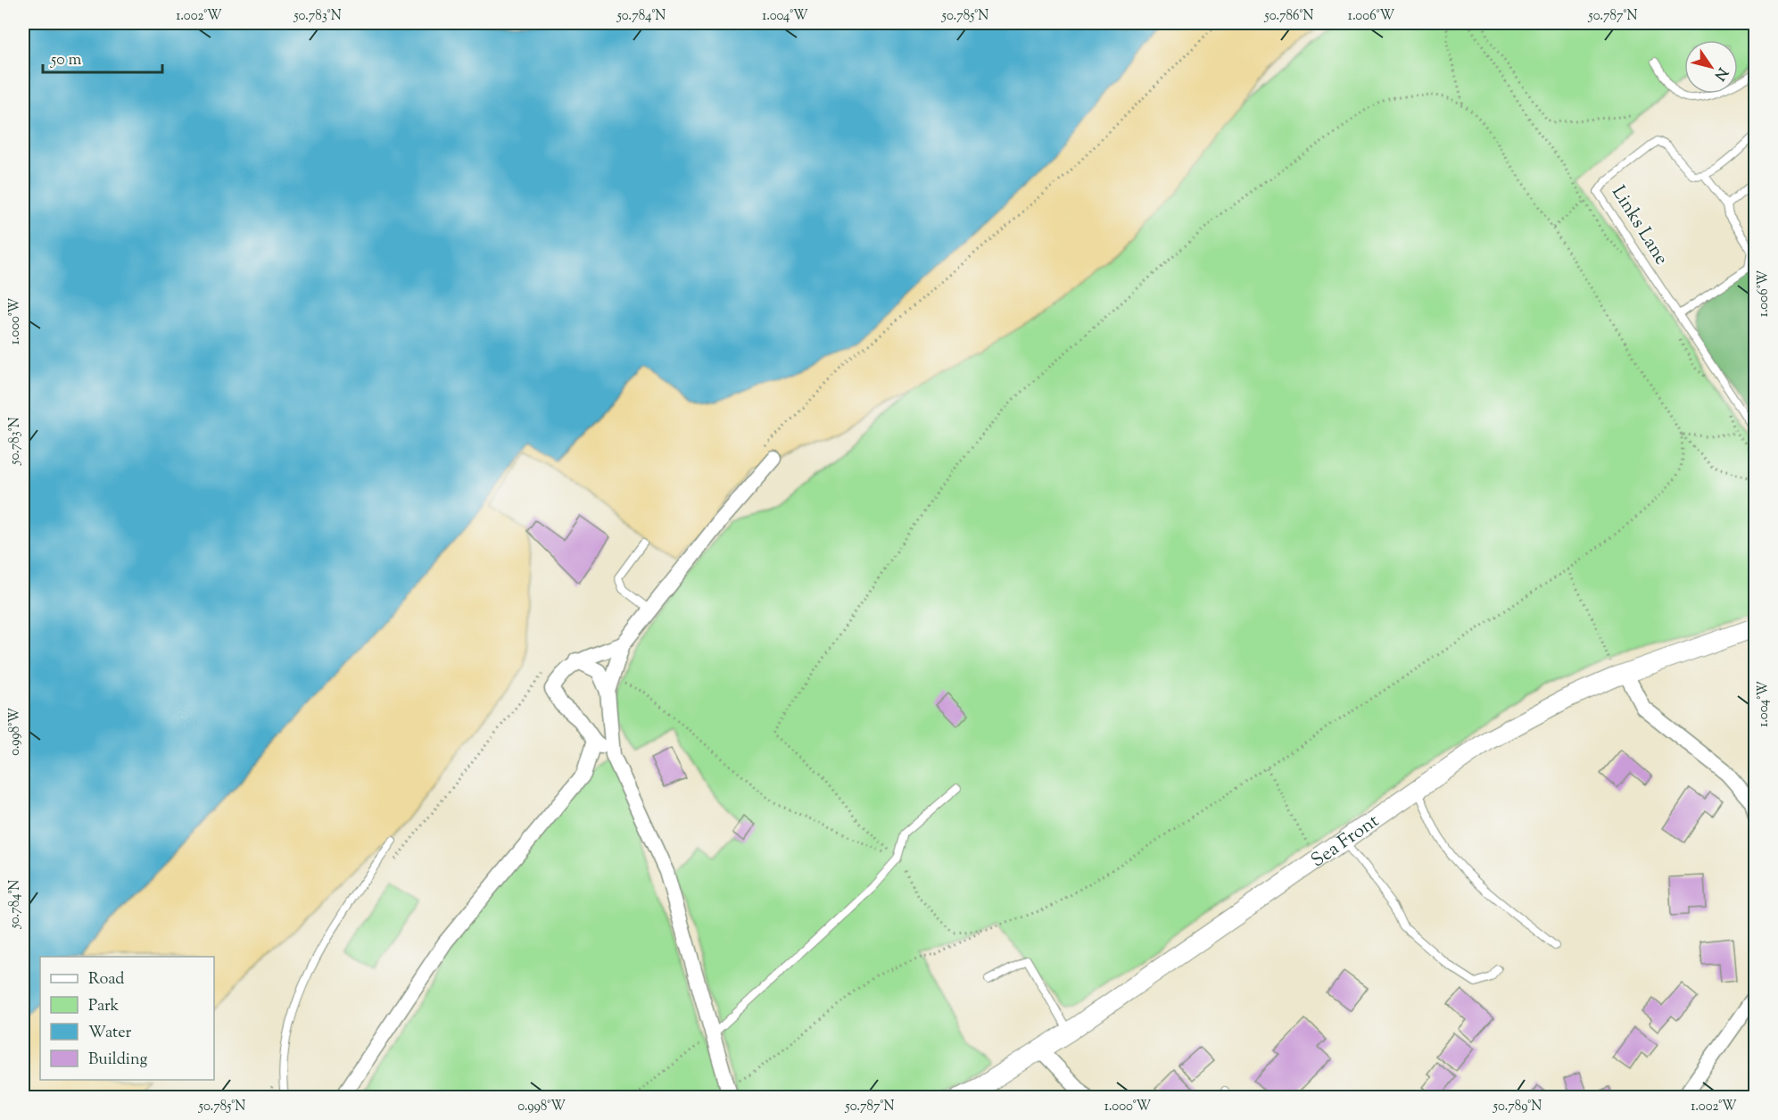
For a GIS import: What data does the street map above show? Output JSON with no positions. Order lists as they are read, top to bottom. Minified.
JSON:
{"streets":{"street":["Sea Front"],"lane":["Links Lane"]},"legend":["Road","Park","Water","Building"],"scale_bar":"50 m","north":"bottom right","coordinates":["1.002°W","50.783°N","50.784°N","1.004°W","50.785°N","50.786°N","1.006°W","50.787°N","1.000°W","0.998°W","50.789°N"]}
